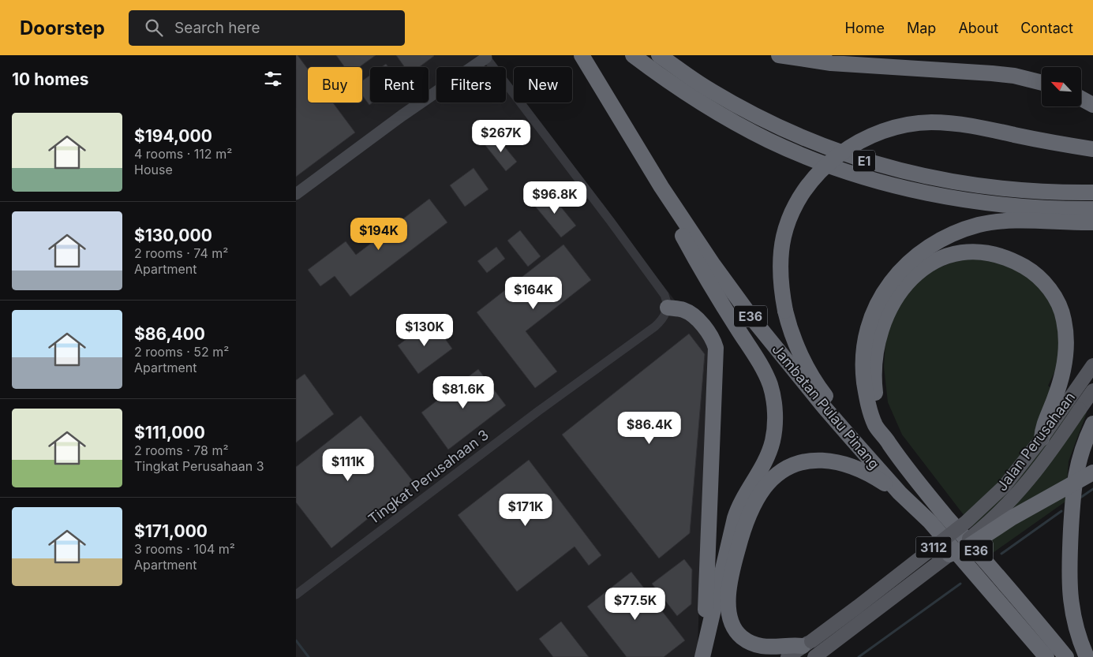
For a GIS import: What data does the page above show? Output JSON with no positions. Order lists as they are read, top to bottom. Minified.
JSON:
{"streets":{"highway":["E1","E36","Jambatan Pulau Pinang"],"main road":["Jalan Perusahaan","3112"],"street":["Tingkat Perusahaan 3"]},"north":"top left","page":{"header":"Doorstep","search":"Search here","nav":["Home","Map","About","Contact"],"heading":"10 homes","chip":["Buy","Rent","Filters","New"],"list":[{"name":"$194,000","note":"4 rooms · 112 m² · House"},{"name":"$130,000","note":"2 rooms · 74 m² · Apartment"},{"name":"$86,400","note":"2 rooms · 52 m² · Apartment"},{"name":"$111,000","note":"2 rooms · 78 m² · Tingkat Perusahaan 3"},{"name":"$171,000","note":"3 rooms · 104 m² · Apartment"}],"price":["$267K","$96.8K","$194K","$164K","$130K","$81.6K","$86.4K","$111K","$171K","$77.5K"]}}
